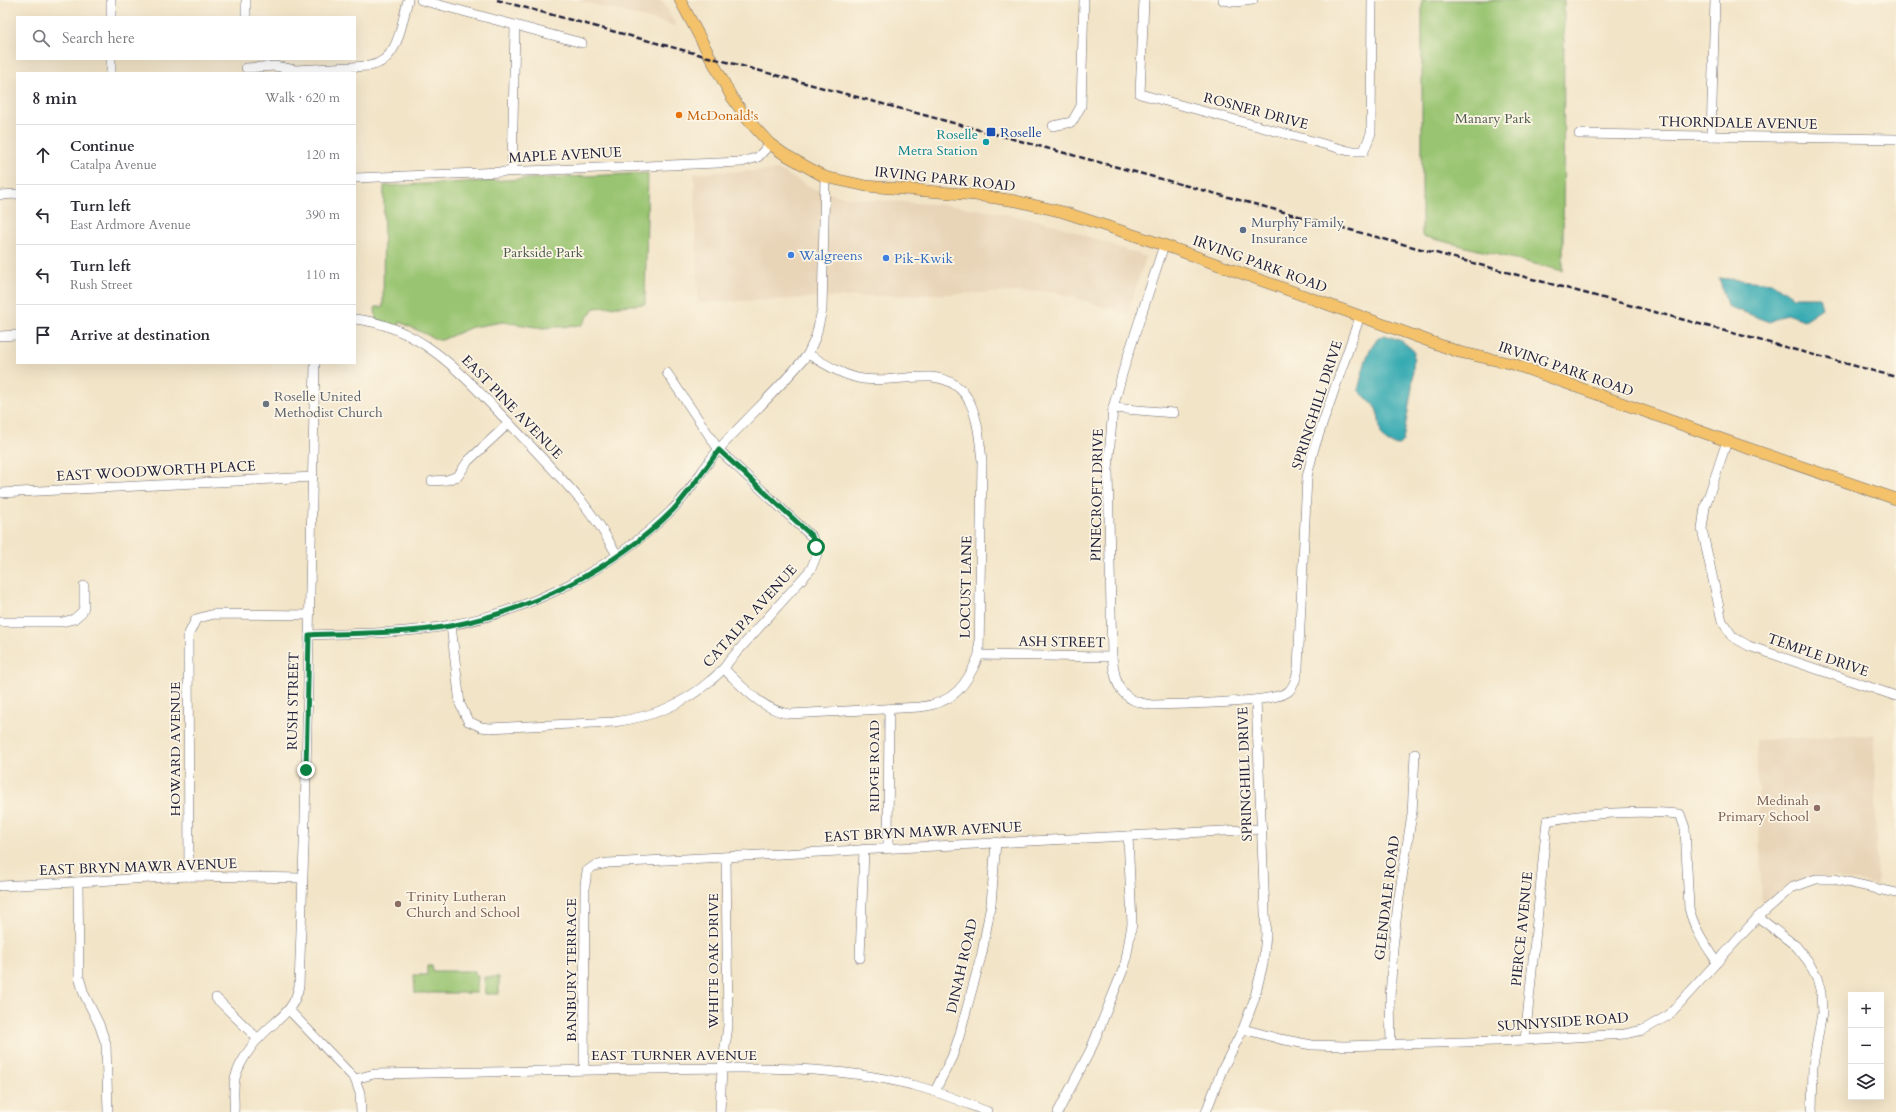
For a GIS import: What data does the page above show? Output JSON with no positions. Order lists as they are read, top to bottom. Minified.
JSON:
{"streets":{"main road":["IRVING PARK ROAD"],"street":["ROSNER DRIVE","THORNDALE AVENUE","MAPLE AVENUE","SPRINGHILL DRIVE","EAST PINE AVENUE","EAST WOODWORTH PLACE","PINECROFT DRIVE","LOCUST LANE","CATALPA AVENUE","ASH STREET","TEMPLE DRIVE","RUSH STREET","HOWARD AVENUE","RIDGE ROAD","EAST BRYN MAWR AVENUE","GLENDALE ROAD","PIERCE AVENUE","WHITE OAK DRIVE","DINAH ROAD","BANBURY TERRACE","SUNNYSIDE ROAD","EAST TURNER AVENUE"]},"crossings":[["MAPLE AVENUE","IRVING PARK ROAD"],["IRVING PARK ROAD","SPRINGHILL DRIVE"],["IRVING PARK ROAD","PINECROFT DRIVE"],["IRVING PARK ROAD","TEMPLE DRIVE"],["SPRINGHILL DRIVE","ASH STREET"],["SPRINGHILL DRIVE","EAST BRYN MAWR AVENUE"],["SPRINGHILL DRIVE","SUNNYSIDE ROAD"],["EAST WOODWORTH PLACE","RUSH STREET"],["PINECROFT DRIVE","ASH STREET"],["LOCUST LANE","CATALPA AVENUE"],["LOCUST LANE","ASH STREET"],["LOCUST LANE","RIDGE ROAD"],["RUSH STREET","HOWARD AVENUE"],["RUSH STREET","EAST BRYN MAWR AVENUE"],["HOWARD AVENUE","EAST BRYN MAWR AVENUE"],["RIDGE ROAD","EAST BRYN MAWR AVENUE"],["EAST BRYN MAWR AVENUE","WHITE OAK DRIVE"],["EAST BRYN MAWR AVENUE","DINAH ROAD"],["EAST BRYN MAWR AVENUE","BANBURY TERRACE"],["GLENDALE ROAD","SUNNYSIDE ROAD"],["PIERCE AVENUE","SUNNYSIDE ROAD"],["WHITE OAK DRIVE","EAST TURNER AVENUE"],["DINAH ROAD","EAST TURNER AVENUE"],["BANBURY TERRACE","EAST TURNER AVENUE"]],"parks":["Manary Park","Parkside Park"],"places":{"other":["McDonald's","Roselle Metra Station","Murphy Family Insurance","Walgreens","Pik-Kwik","Roselle United Methodist Church","Medinah Primary School","Trinity Lutheran Church and School"],"transit":["Roselle"]},"page":{"search":"Search here","heading":["8 min","Walk · 620 m"],"list":[["Continue","Catalpa Avenue","120 m"],["Turn left","East Ardmore Avenue","390 m"],["Turn left","Rush Street","110 m"],"Arrive at destination"],"map_buttons":["+","−"]}}
